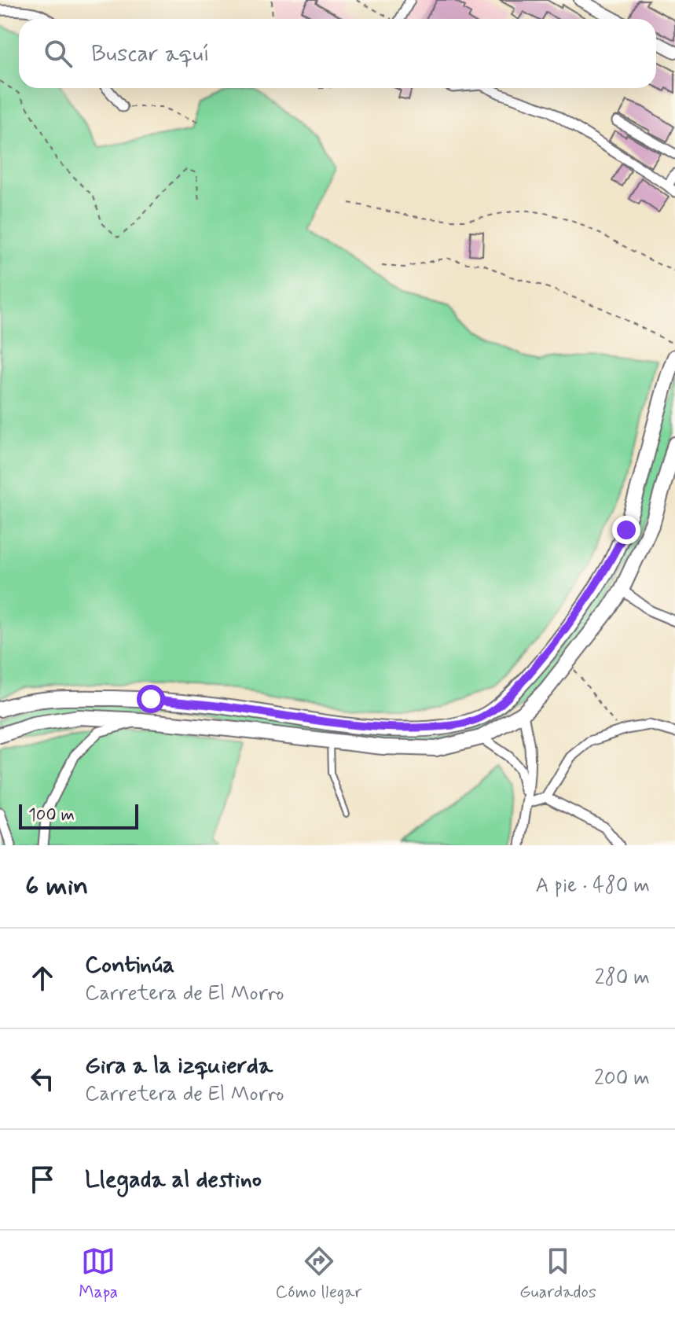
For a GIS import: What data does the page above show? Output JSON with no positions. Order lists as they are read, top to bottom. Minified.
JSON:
{"scale_bar":"100 m","page":{"search":"Buscar aquí","scale":"100 m","heading":["6 min","A pie · 480 m"],"list":[["Continúa","Carretera de El Morro","280 m"],["Gira a la izquierda","Carretera de El Morro","200 m"],"Llegada al destino"],"nav":["Mapa","Cómo llegar","Guardados"]}}
